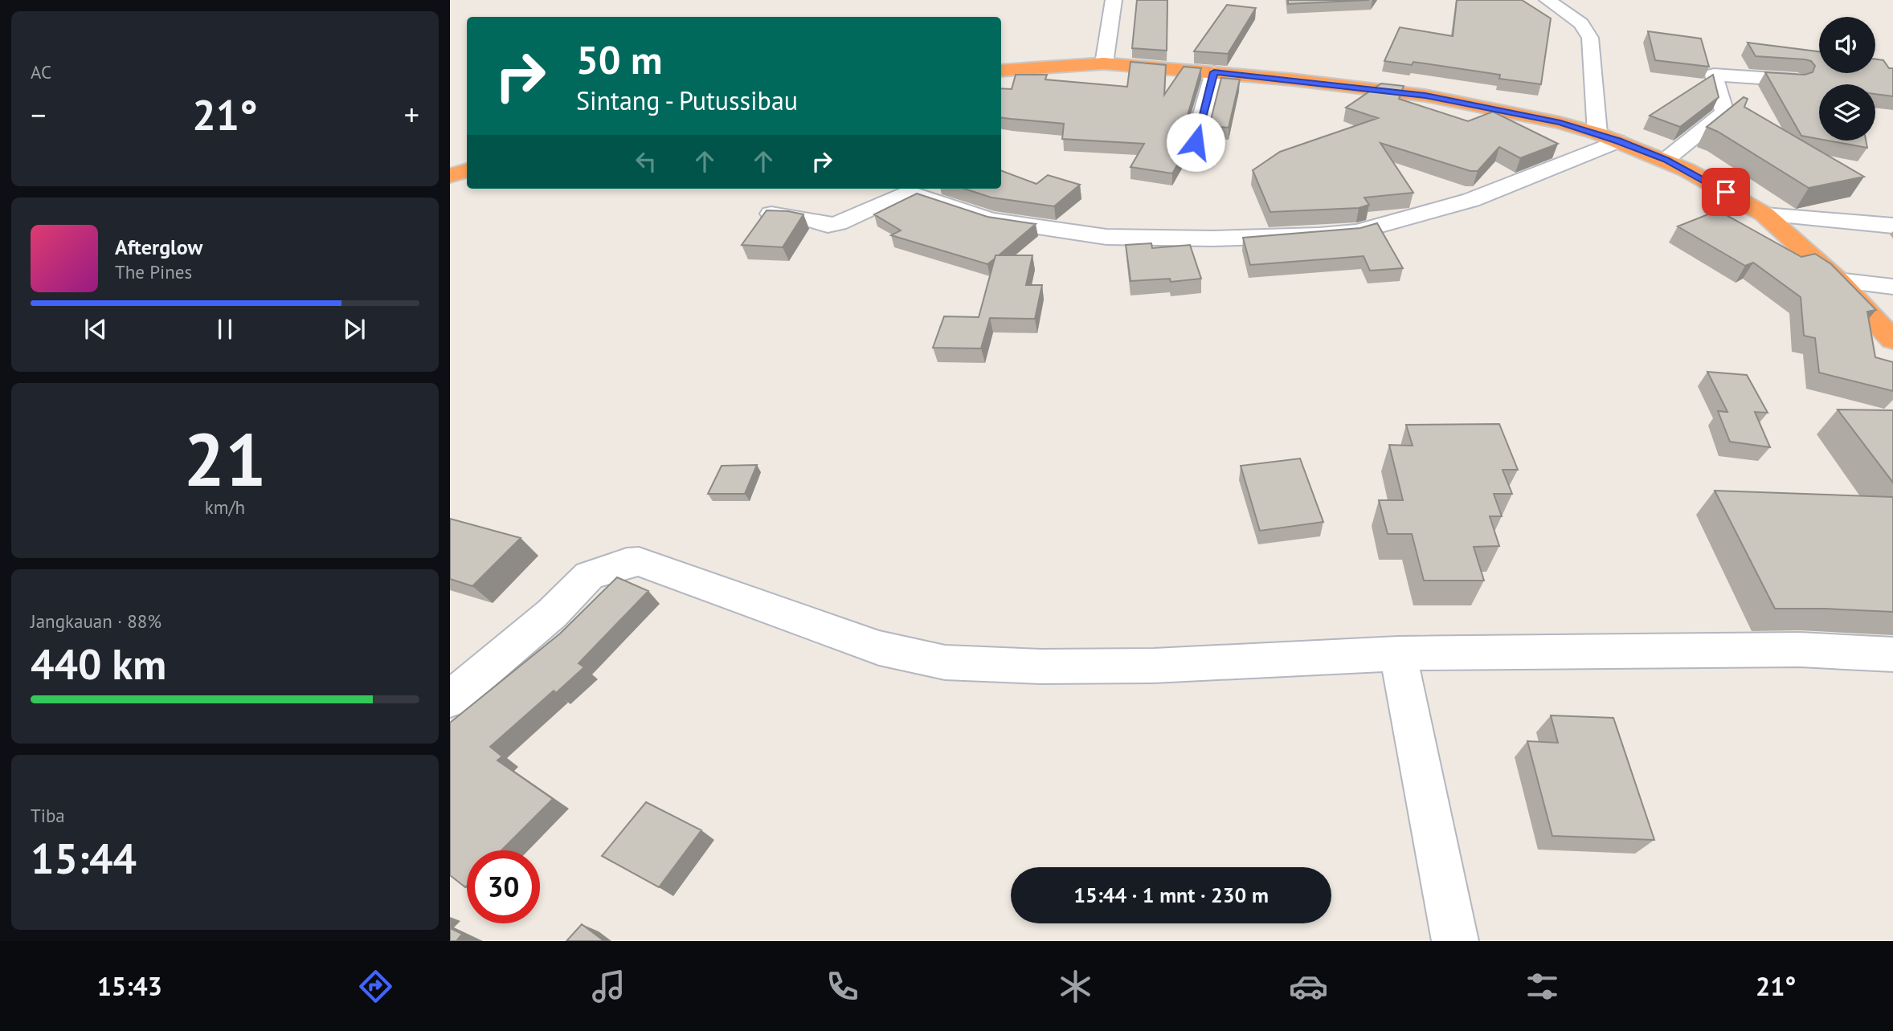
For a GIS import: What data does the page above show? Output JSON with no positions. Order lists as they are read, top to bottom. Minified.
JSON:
{"page":{"tile":["AC",["21","km/h"],["Jangkauan · 88%","440 km"],["Tiba","15:44"]],"turn":["50 m","Sintang - Putussibau"],"heat":["−","21°","+"],"song":["Afterglow","The Pines"],"limit":"30","trip":"15:44 · 1 mnt · 230 m","tabs":["15:43","21°"]}}
